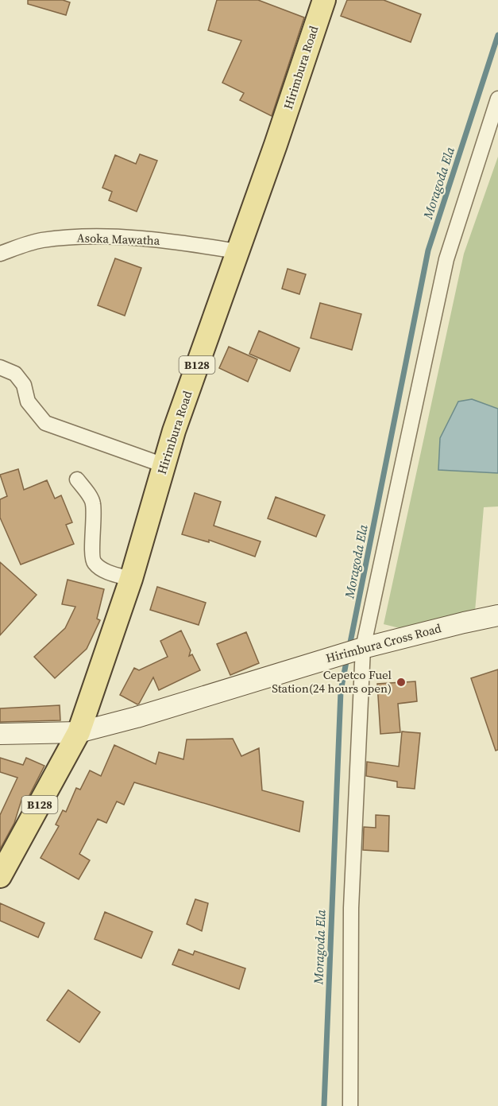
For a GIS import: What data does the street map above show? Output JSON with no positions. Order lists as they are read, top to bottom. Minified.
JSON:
{"streets":{"main road":["Hirimbura Road","B128","Hirimbura Cross Road"],"street":["Asoka Mawatha"]},"crossings":[["Hirimbura Road","Asoka Mawatha"],["Hirimbura Road","B128"],["Hirimbura Road","Hirimbura Cross Road"],["B128","Hirimbura Cross Road"]],"water":["Moragoda Ela"],"places":["Cepetco Fuel Station(24 hours open)"]}
